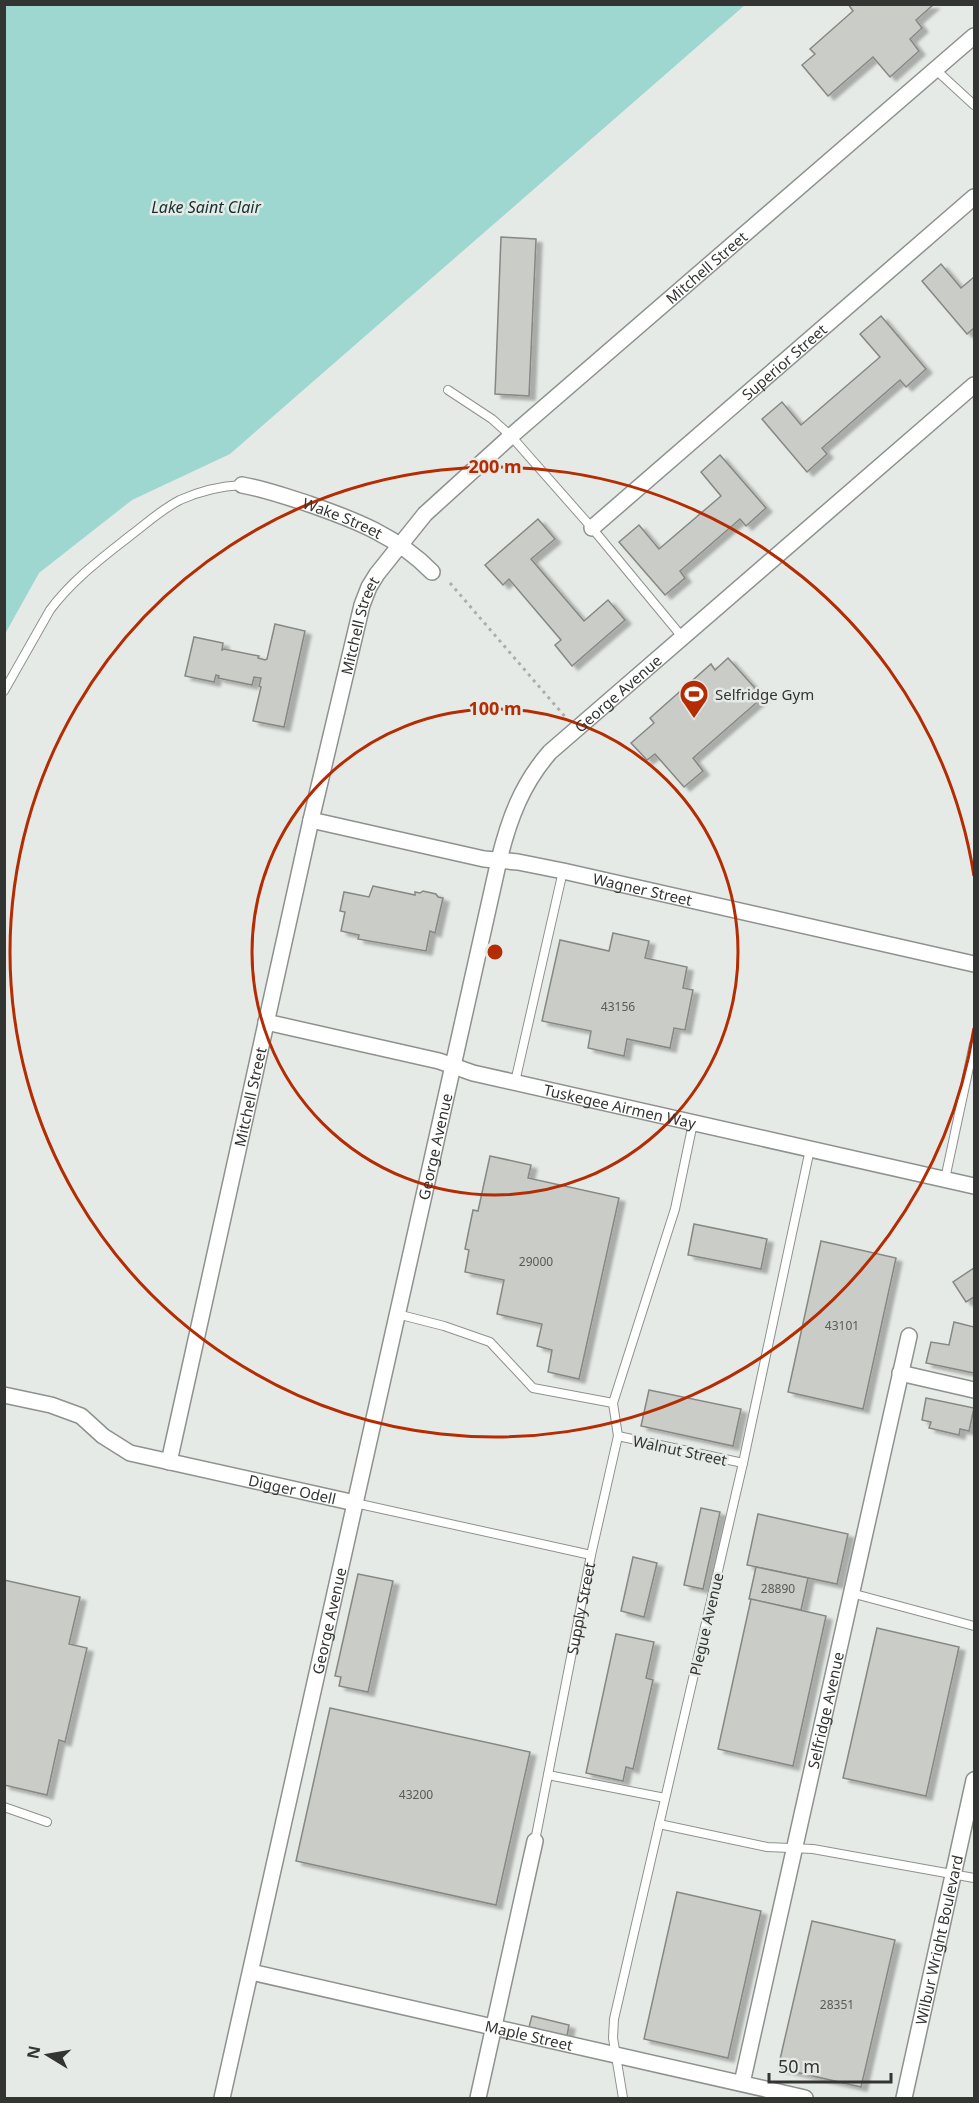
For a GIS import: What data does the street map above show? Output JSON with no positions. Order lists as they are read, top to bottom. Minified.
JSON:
{"streets":{"street":["Mitchell Street","Superior Street","Wake Street","George Avenue","Wagner Street","Tuskegee Airmen Way","Digger Odell","Supply Street","Selfridge Avenue","Wilbur Wright Boulevard","Maple Street"],"lane":["Walnut Street","Plegue Avenue"]},"crossings":[["Mitchell Street","Wake Street"],["Mitchell Street","Wagner Street"],["Mitchell Street","Tuskegee Airmen Way"],["Mitchell Street","Digger Odell"],["George Avenue","Wagner Street"],["George Avenue","Tuskegee Airmen Way"],["George Avenue","Digger Odell"],["George Avenue","Maple Street"],["Tuskegee Airmen Way","Supply Street"],["Tuskegee Airmen Way","Plegue Avenue"],["Walnut Street","Supply Street"],["Walnut Street","Plegue Avenue"],["Digger Odell","Supply Street"],["Supply Street","Maple Street"],["Plegue Avenue","Maple Street"],["Selfridge Avenue","Maple Street"]],"water":["Lake Saint Clair"],"places":{"sports":["Selfridge Gym"]},"house_numbers":["43156","29000","43101","28890","43200","28351"],"scale_bar":"50 m","north":"left","rings":["200 m","100 m"]}
